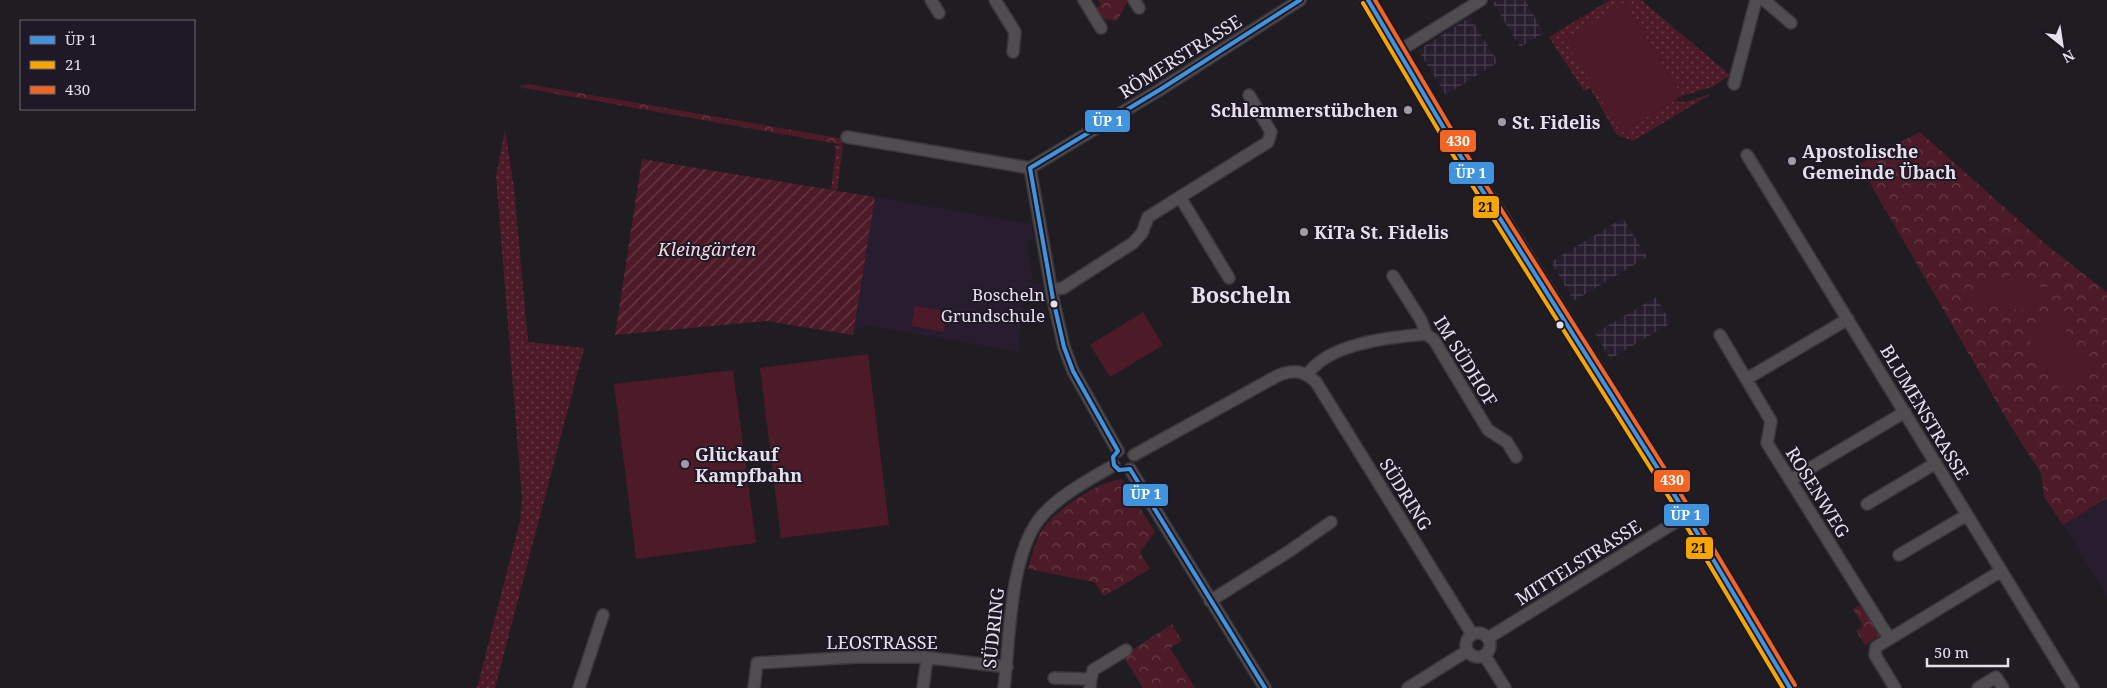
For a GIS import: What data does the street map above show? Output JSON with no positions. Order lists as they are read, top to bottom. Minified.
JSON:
{"streets":{"street":["RÖMERSTRASSE","IM SÜDHOF","BLUMENSTRASSE","ROSENWEG","SÜDRING","MITTELSTRASSE","LEOSTRASSE"]},"crossings":[["SÜDRING","MITTELSTRASSE"],["SÜDRING","LEOSTRASSE"]],"districts":["Boscheln"],"parks":["Kleingärten"],"places":["Schlemmerstübchen","St. Fidelis","Apostolische Gemeinde Übach","KiTa St. Fidelis","Boscheln Grundschule","Glückauf Kampfbahn"],"lines":["transit line 430","transit line 21"],"legend":["ÜP 1","21","430"],"scale_bar":"50 m","north":"bottom right"}
